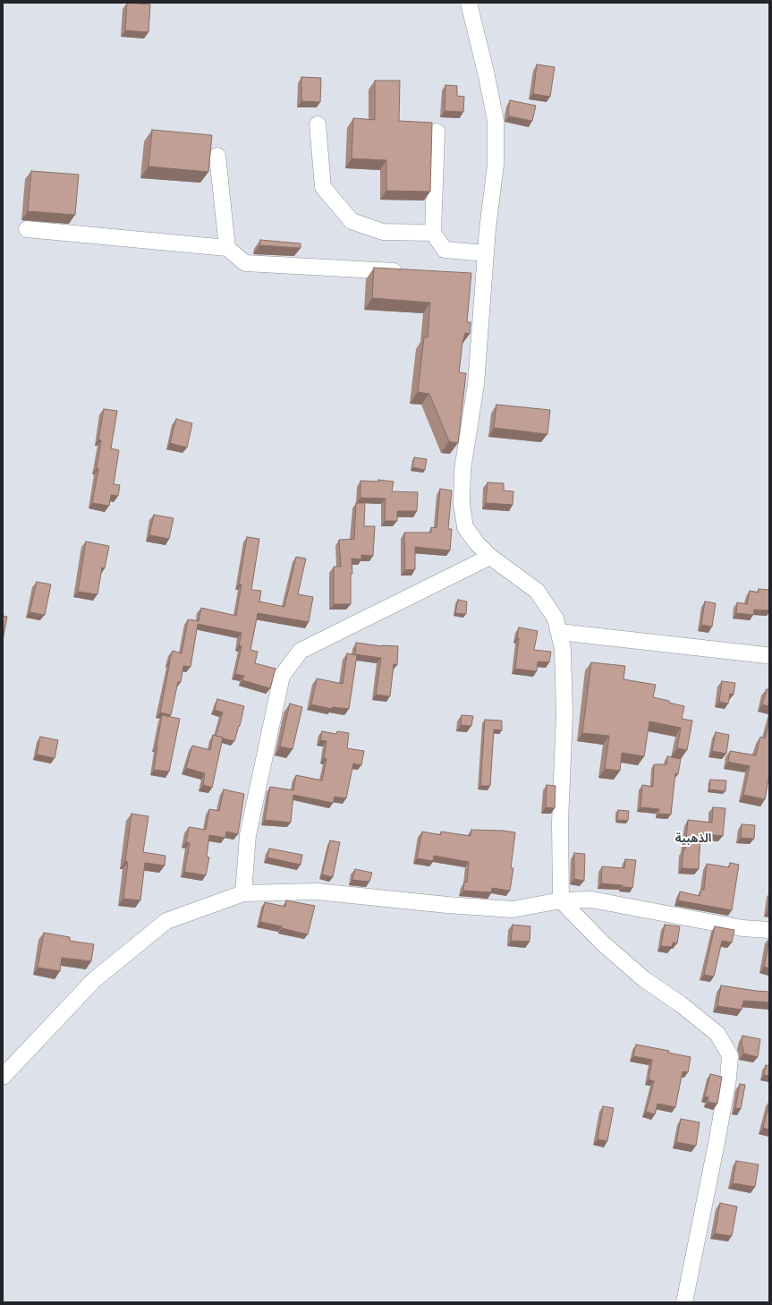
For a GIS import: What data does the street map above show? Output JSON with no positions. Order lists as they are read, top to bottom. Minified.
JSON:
{"districts":["الذهبية"]}
